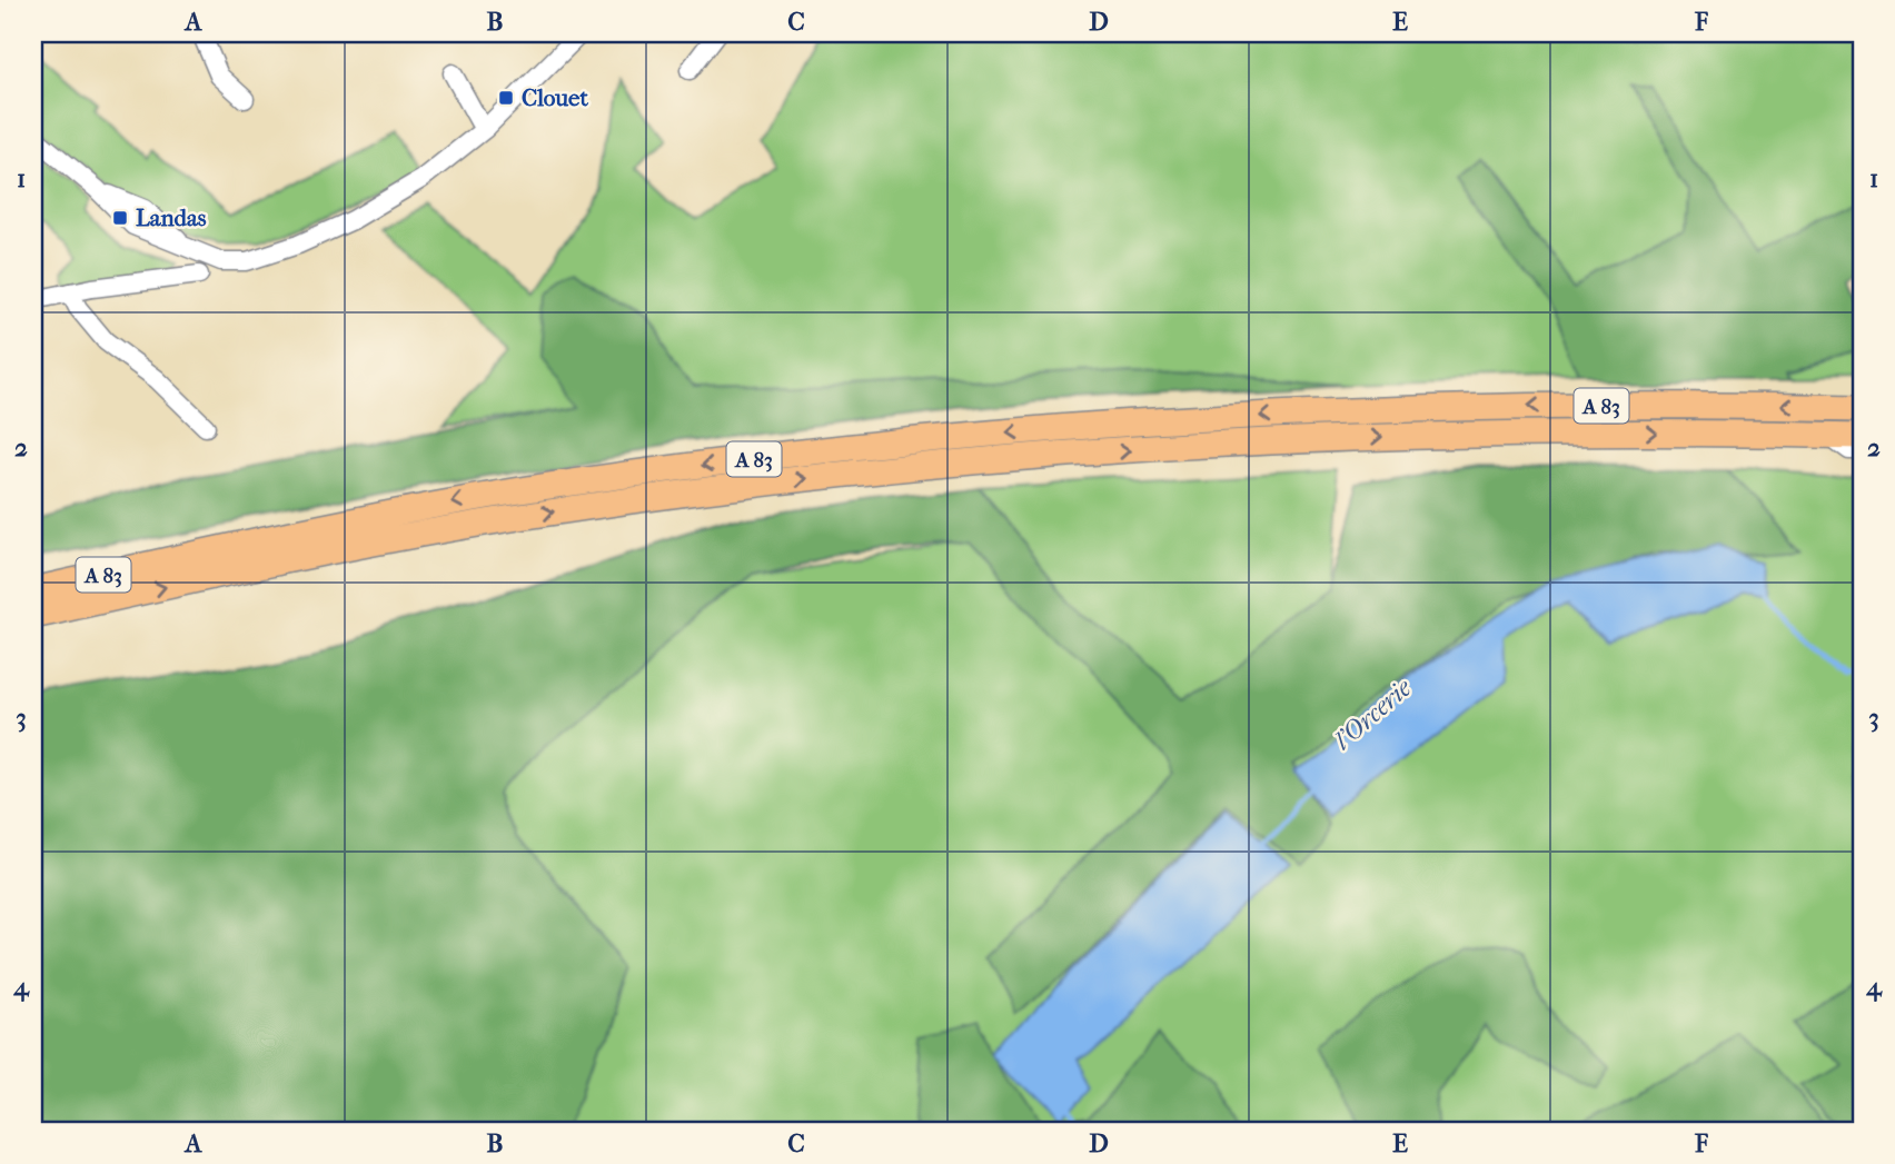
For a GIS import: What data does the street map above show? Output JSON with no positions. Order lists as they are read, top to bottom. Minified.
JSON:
{"streets":{"highway":["A 83"]},"water":["l'Orcerie"],"places":{"transit":["Clouet","Landas"]},"grid":{"columns":["A","B","C","D","E","F"],"rows":["1","2","3","4"]}}
